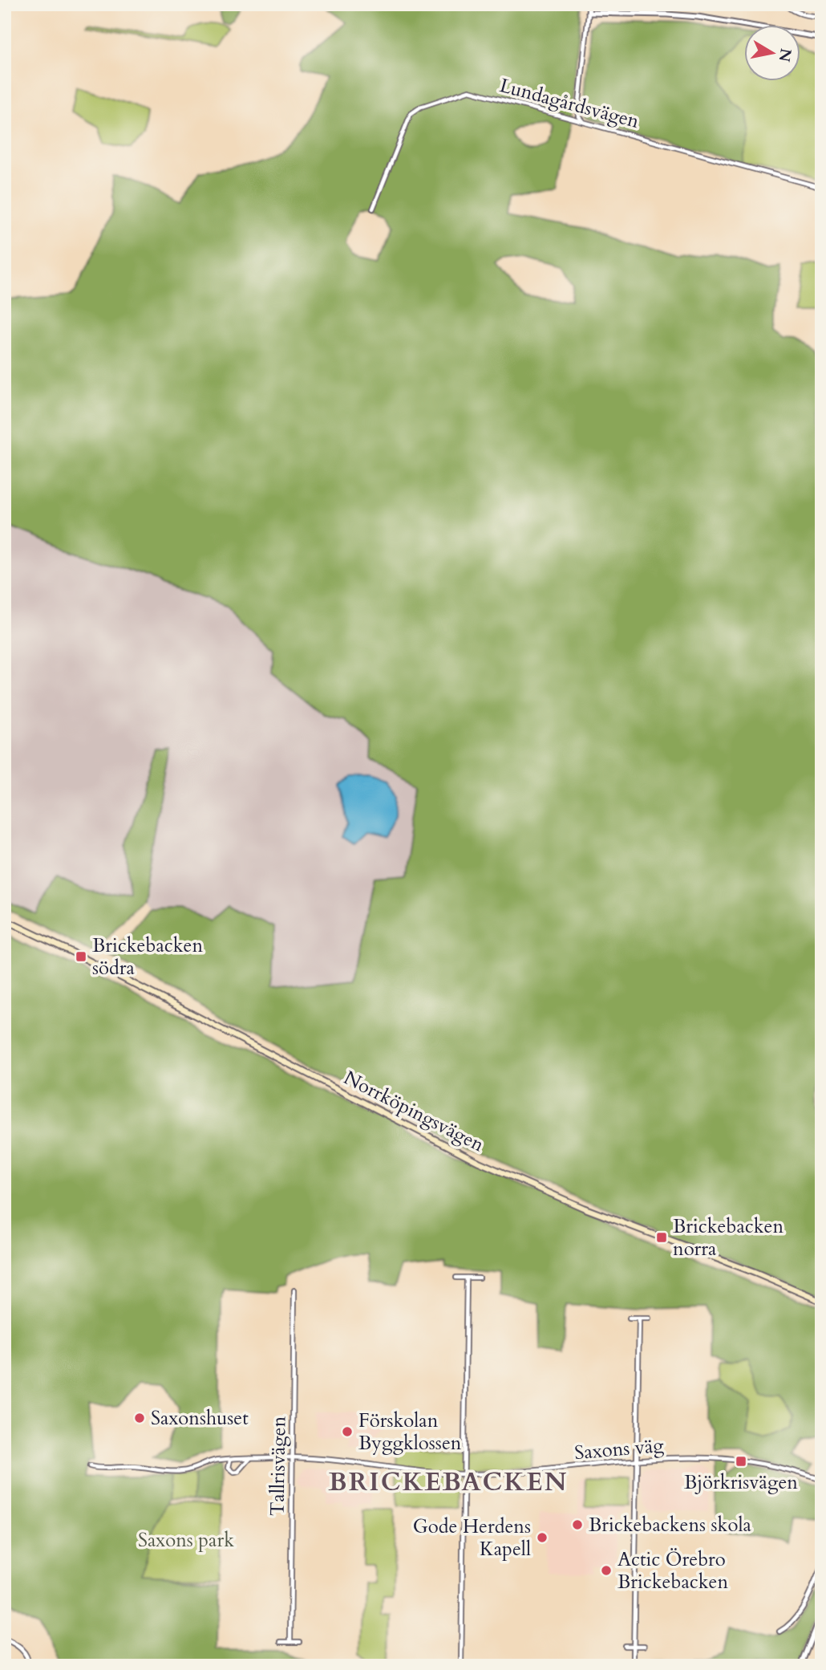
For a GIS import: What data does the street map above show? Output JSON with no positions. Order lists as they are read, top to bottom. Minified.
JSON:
{"streets":{"main road":["Norrköpingsvägen"],"street":["Lundagårdsvägen","Saxons väg","Tallrisvägen"]},"crossings":[["Saxons väg","Tallrisvägen"]],"districts":["BRICKEBACKEN"],"parks":["Saxons park"],"places":{"transit":["Brickebacken södra","Brickebacken norra","Björkrisvägen"],"other":["Saxonshuset","Förskolan Byggklossen","Brickebackens skola","Gode Herdens Kapell","Actic Örebro Brickebacken"]},"north":"right"}
